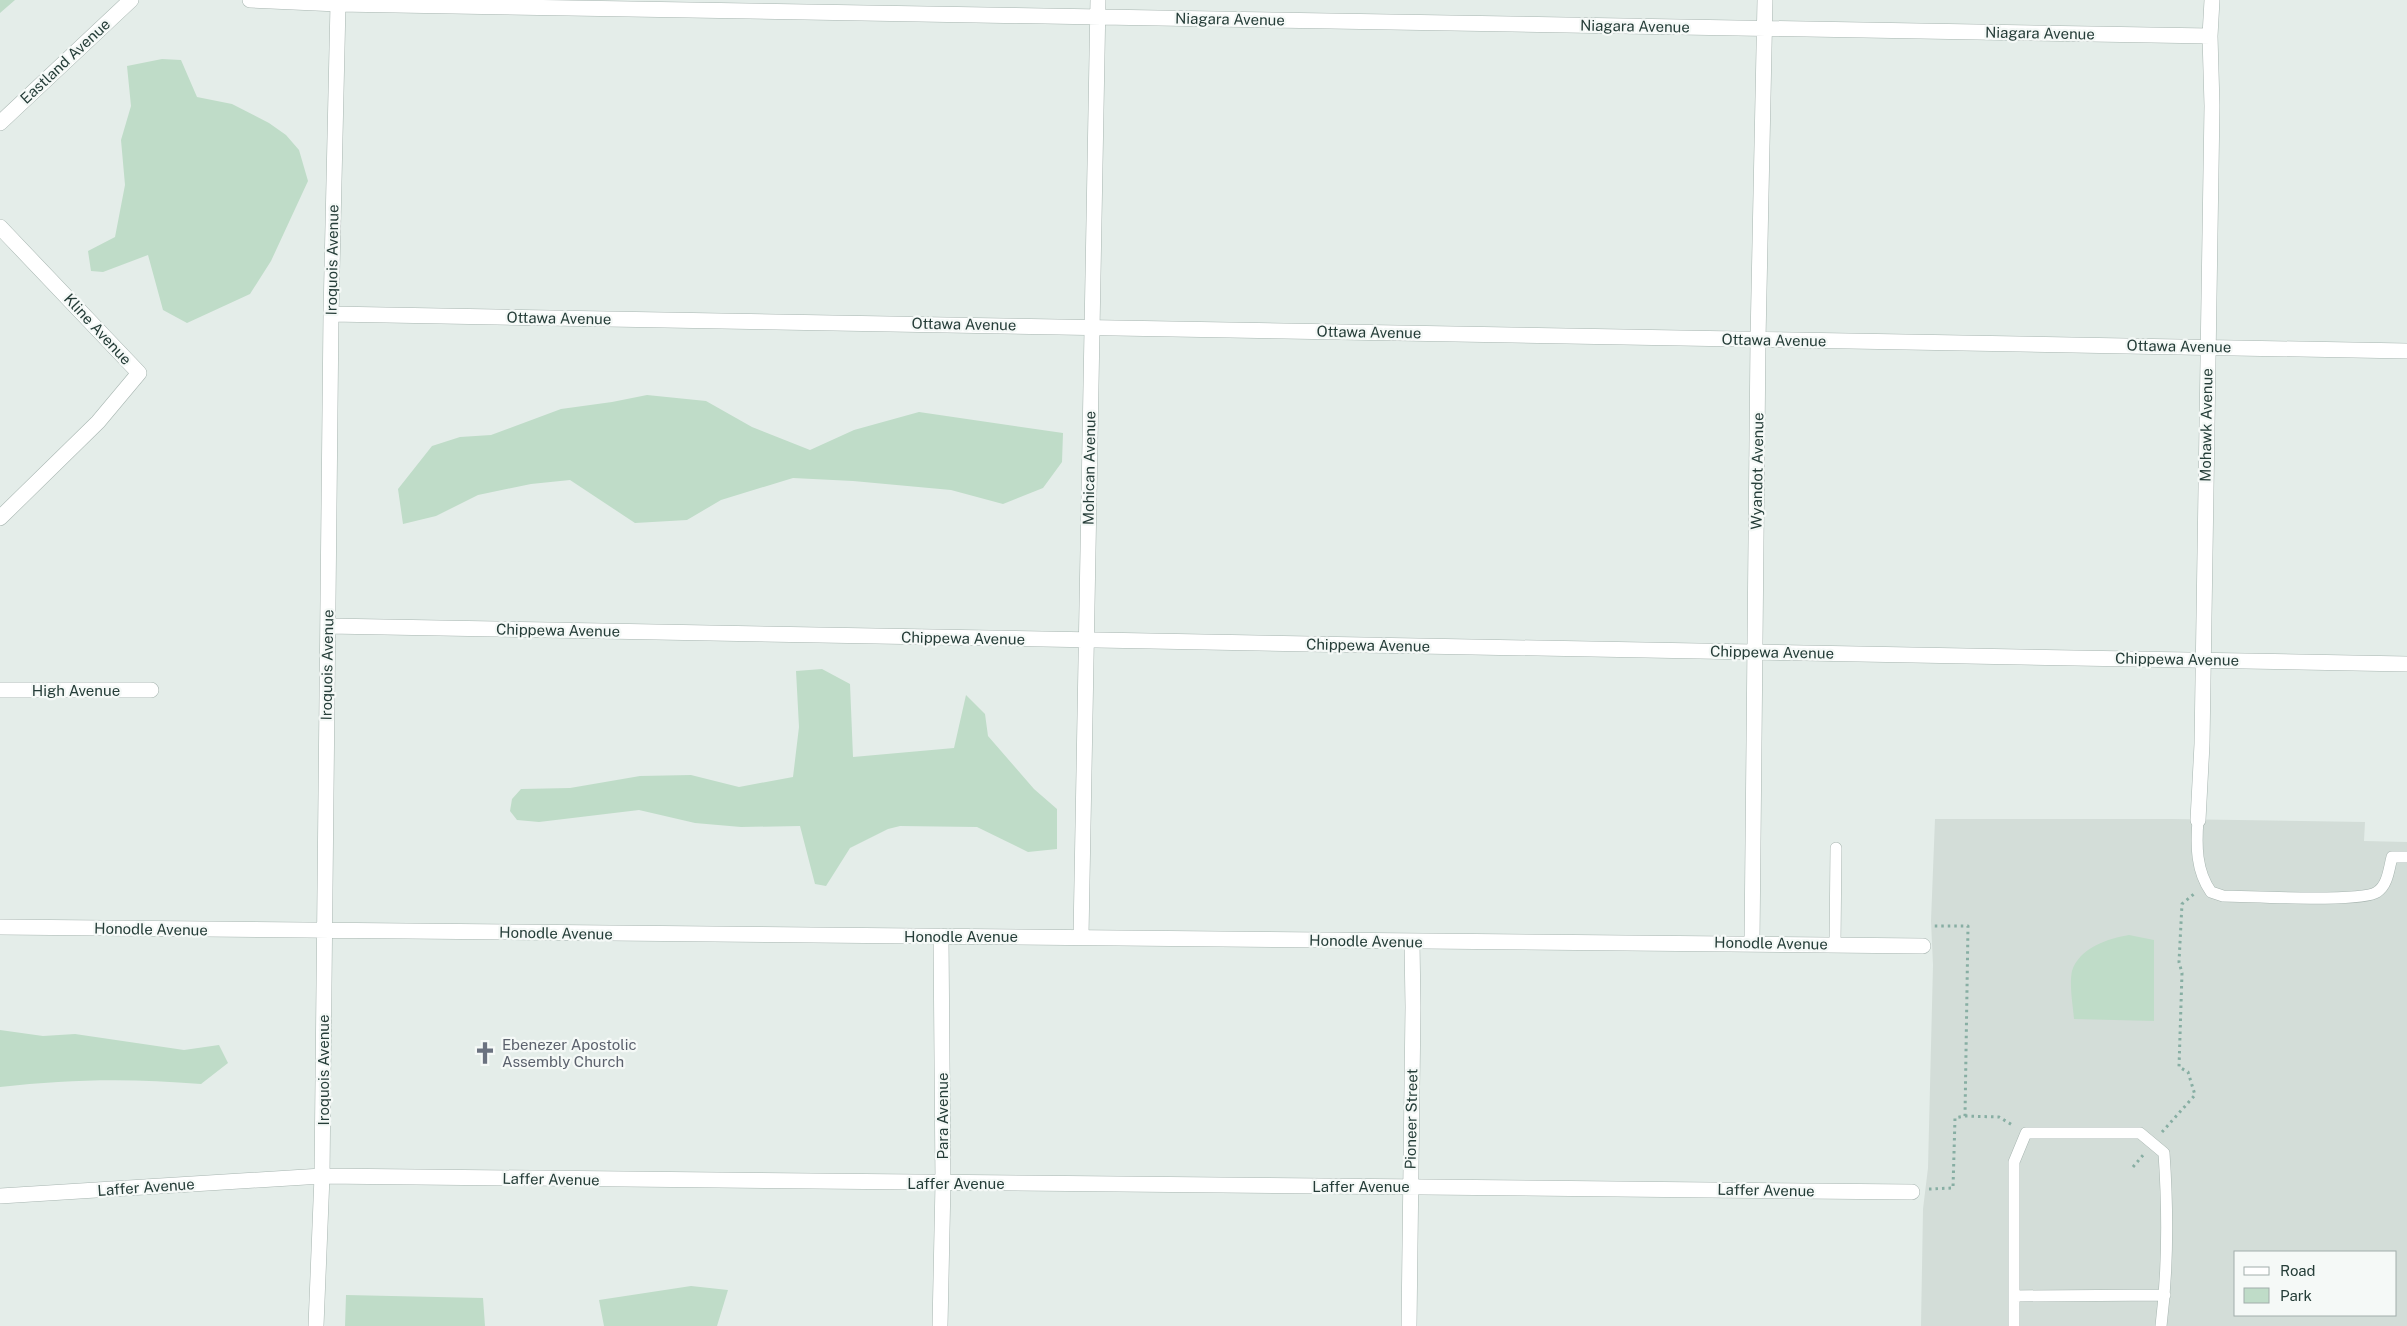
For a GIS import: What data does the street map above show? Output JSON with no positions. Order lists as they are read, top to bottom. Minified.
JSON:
{"streets":{"street":["Niagara Avenue","Eastland Avenue","Iroquois Avenue","Ottawa Avenue","Kline Avenue","Mohawk Avenue","Mohican Avenue","Wyandot Avenue","Chippewa Avenue","High Avenue","Honodle Avenue","Para Avenue","Pioneer Street","Laffer Avenue"]},"crossings":[["Niagara Avenue","Iroquois Avenue"],["Niagara Avenue","Mohawk Avenue"],["Niagara Avenue","Mohican Avenue"],["Niagara Avenue","Wyandot Avenue"],["Iroquois Avenue","Ottawa Avenue"],["Iroquois Avenue","Chippewa Avenue"],["Iroquois Avenue","Honodle Avenue"],["Iroquois Avenue","Laffer Avenue"],["Ottawa Avenue","Mohawk Avenue"],["Ottawa Avenue","Mohican Avenue"],["Ottawa Avenue","Wyandot Avenue"],["Mohawk Avenue","Chippewa Avenue"],["Mohican Avenue","Chippewa Avenue"],["Mohican Avenue","Honodle Avenue"],["Wyandot Avenue","Chippewa Avenue"],["Wyandot Avenue","Honodle Avenue"],["Honodle Avenue","Para Avenue"],["Honodle Avenue","Pioneer Street"],["Para Avenue","Laffer Avenue"],["Pioneer Street","Laffer Avenue"]],"places":{"church":["Ebenezer Apostolic Assembly Church"]},"legend":["Road","Park"]}
